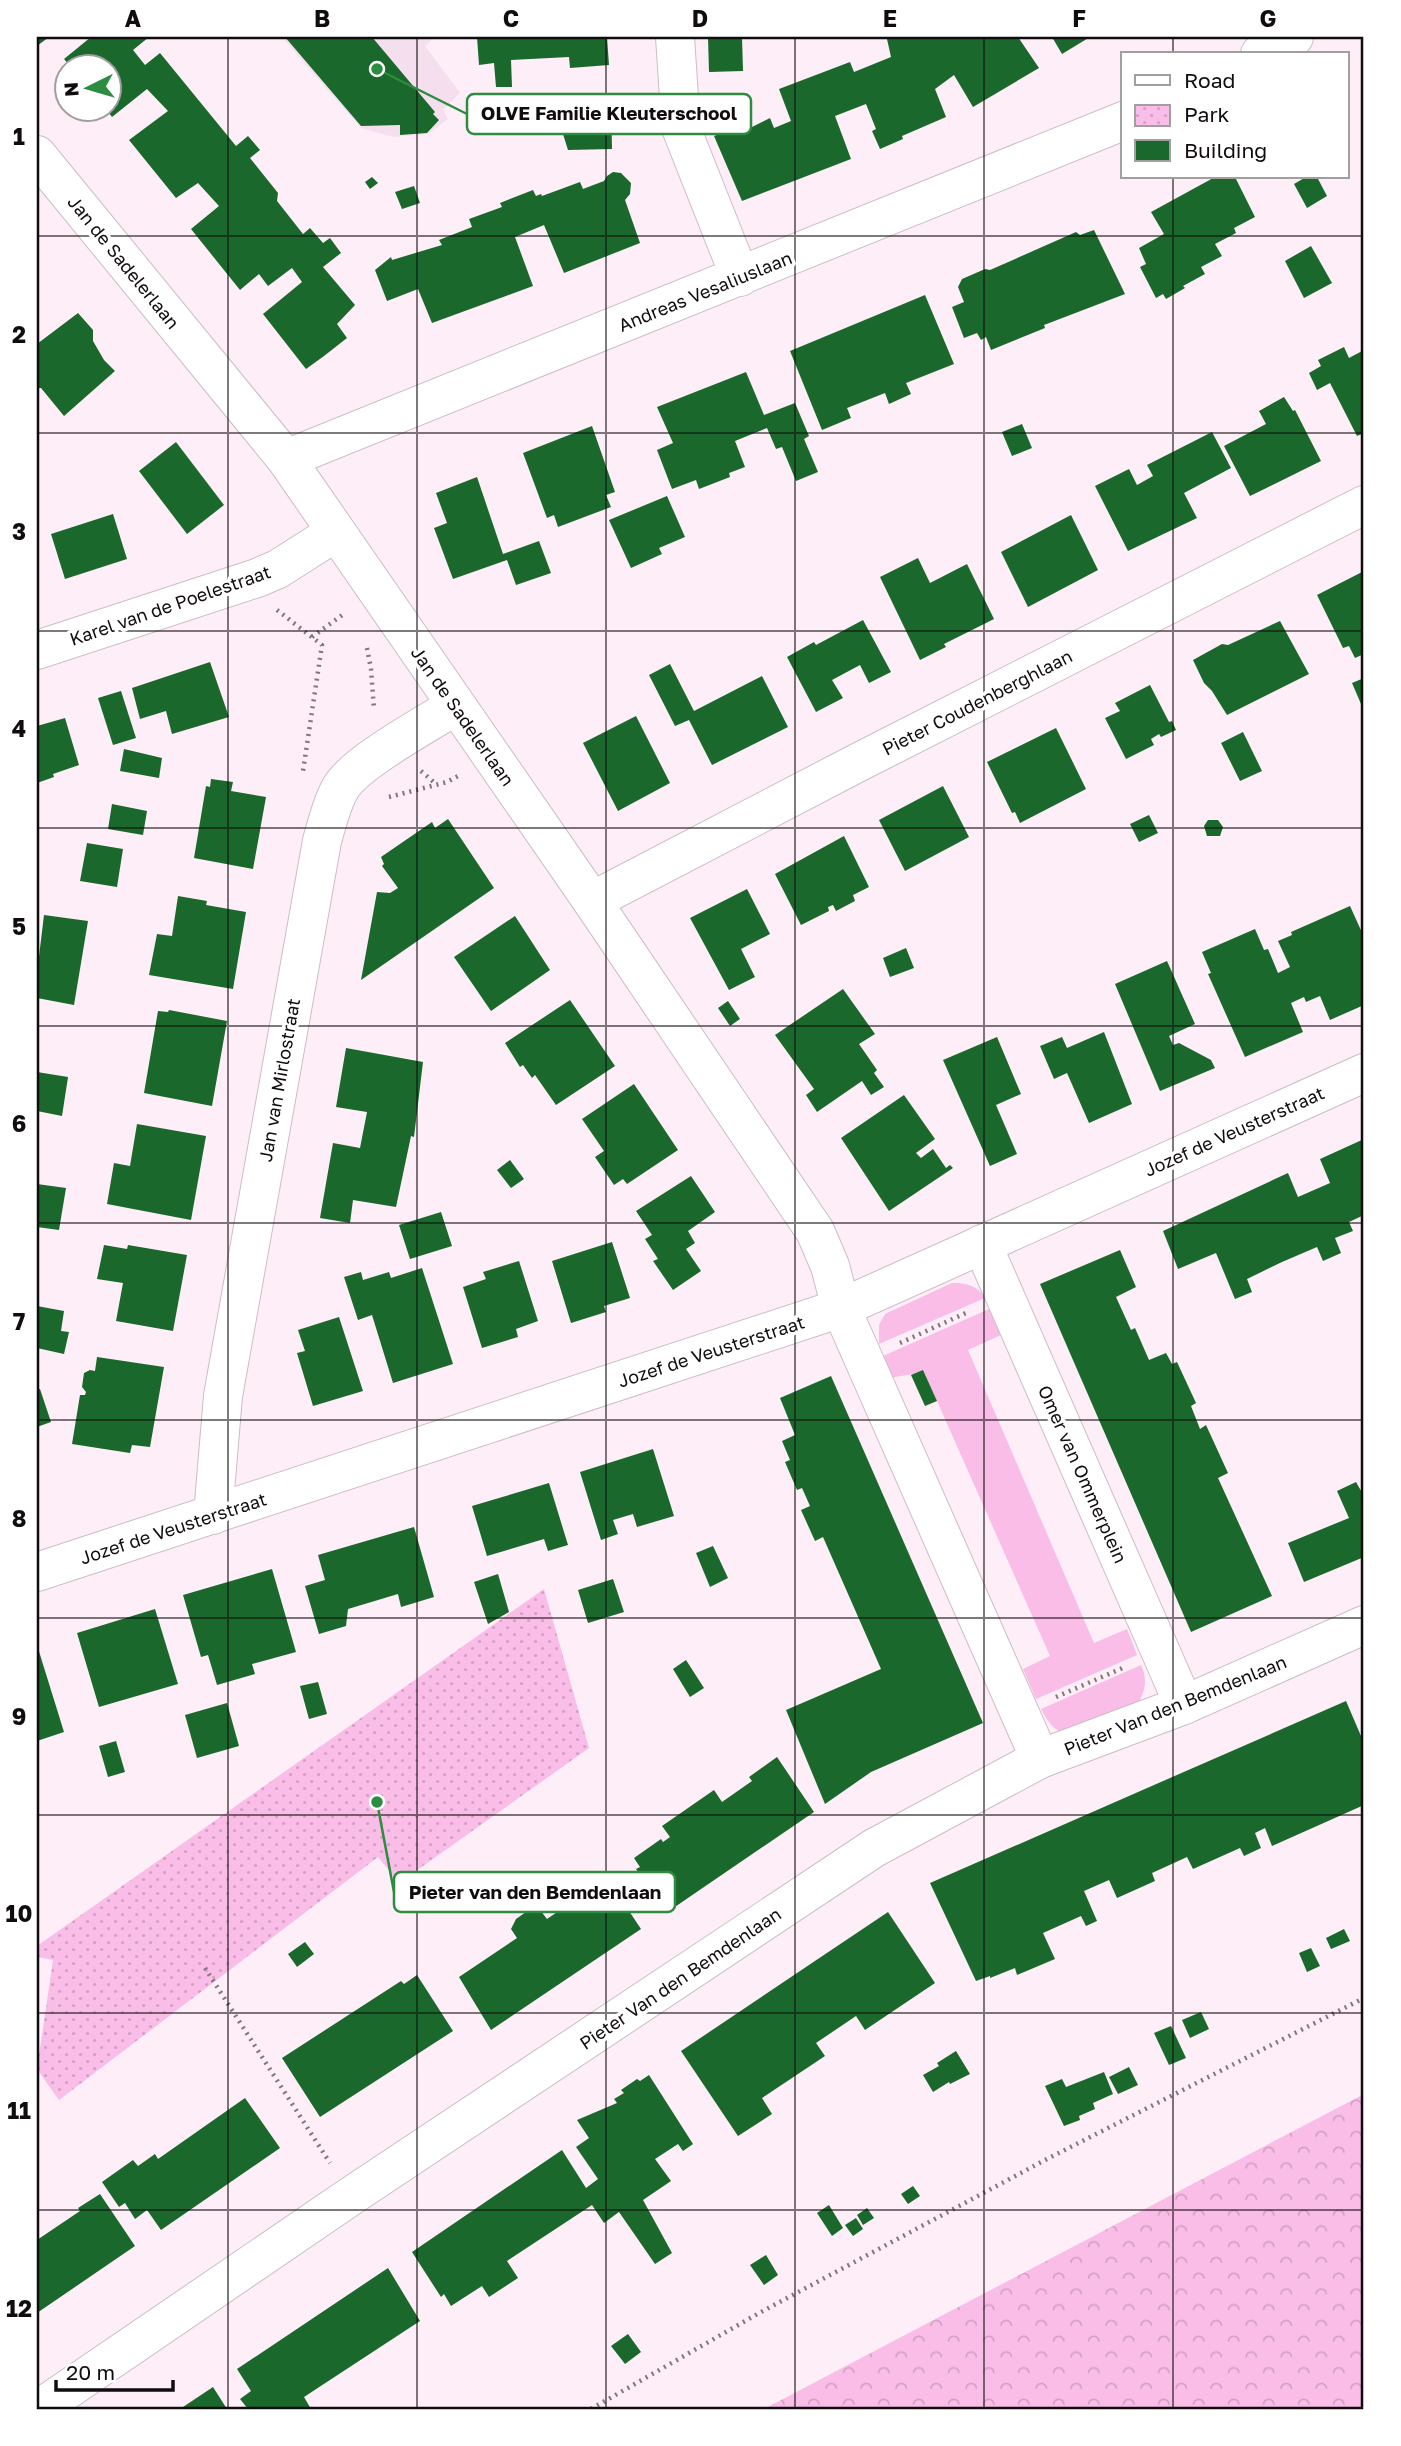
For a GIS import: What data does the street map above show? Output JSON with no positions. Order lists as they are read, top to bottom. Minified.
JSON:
{"streets":{"street":["Jan de Sadelerlaan","Andreas Vesaliuslaan","Karel van de Poelestraat","Pieter Coudenberghlaan","Jan van Mirlostraat","Jozef de Veusterstraat","Omer van Ommerplein","Pieter Van den Bemdenlaan"]},"crossings":[["Jan de Sadelerlaan","Andreas Vesaliuslaan"],["Jan de Sadelerlaan","Karel van de Poelestraat"],["Jan de Sadelerlaan","Pieter Coudenberghlaan"],["Jan de Sadelerlaan","Jan van Mirlostraat"],["Jan de Sadelerlaan","Jozef de Veusterstraat"],["Jan van Mirlostraat","Jozef de Veusterstraat"],["Jozef de Veusterstraat","Omer van Ommerplein"],["Omer van Ommerplein","Pieter Van den Bemdenlaan"]],"places":["OLVE Familie Kleuterschool","Pieter van den Bemdenlaan"],"legend":["Road","Park","Building"],"scale_bar":"20 m","north":"left","grid":{"columns":["A","B","C","D","E","F","G"],"rows":["1","2","3","4","5","6","7","8","9","10","11","12"]}}
